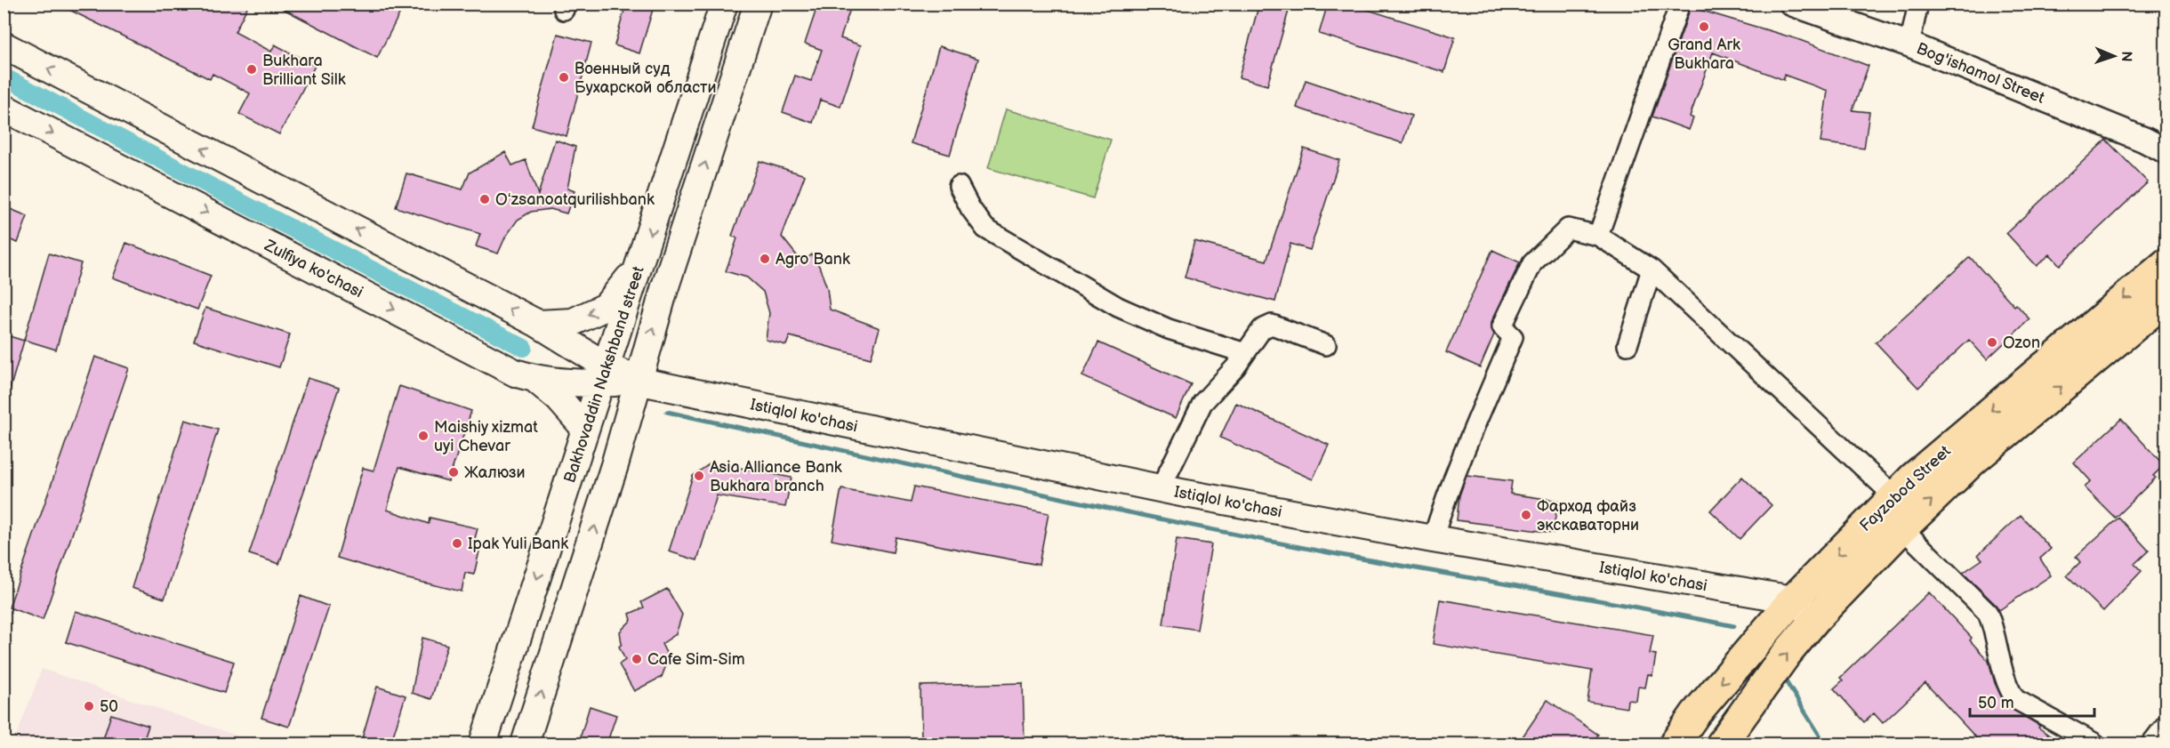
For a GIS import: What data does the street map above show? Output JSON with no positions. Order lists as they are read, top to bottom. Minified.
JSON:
{"streets":{"main road":["Zulfiya ko'chasi","Bakhovaddin Nakshband street","Istiqlol ko'chasi","Fayzobod Street"],"street":["Bog'ishamol Street"]},"crossings":[["Zulfiya ko'chasi","Bakhovaddin Nakshband street"],["Zulfiya ko'chasi","Istiqlol ko'chasi"],["Bakhovaddin Nakshband street","Istiqlol ko'chasi"],["Istiqlol ko'chasi","Fayzobod Street"]],"places":["Grand Ark Bukhara","Bukhara Brilliant Silk","Военный суд Бухарской области","Oʻzsanoatqurilishbank","Agro Bank","Ozon","Maishiy xizmat uyi Chevar","Жалюзи","Asia Alliance Bank Bukhara branch","Фарход файз экскаваторни","Ipak Yuli Bank","Cafe Sim-Sim","50"],"scale_bar":"50 m","north":"right"}
